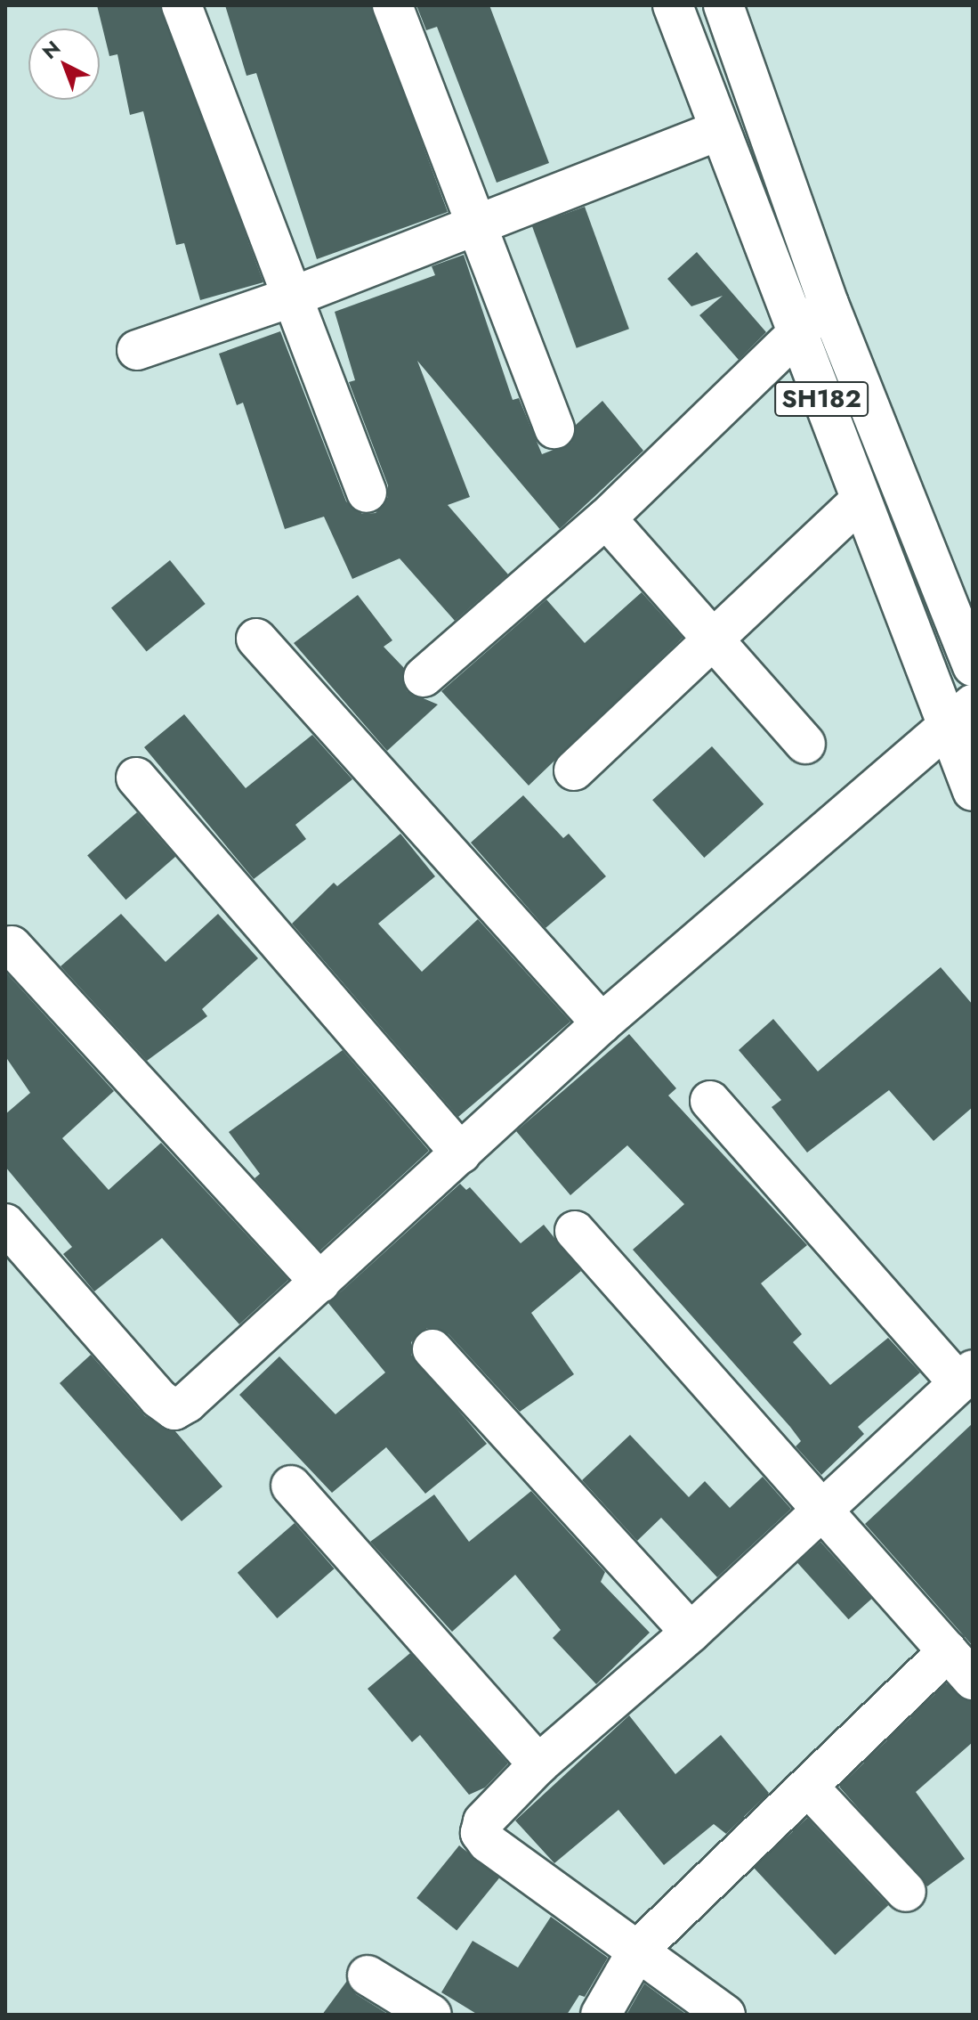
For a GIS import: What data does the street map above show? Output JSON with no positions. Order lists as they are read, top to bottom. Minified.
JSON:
{"streets":{"street":["SH182"]},"north":"top left"}
